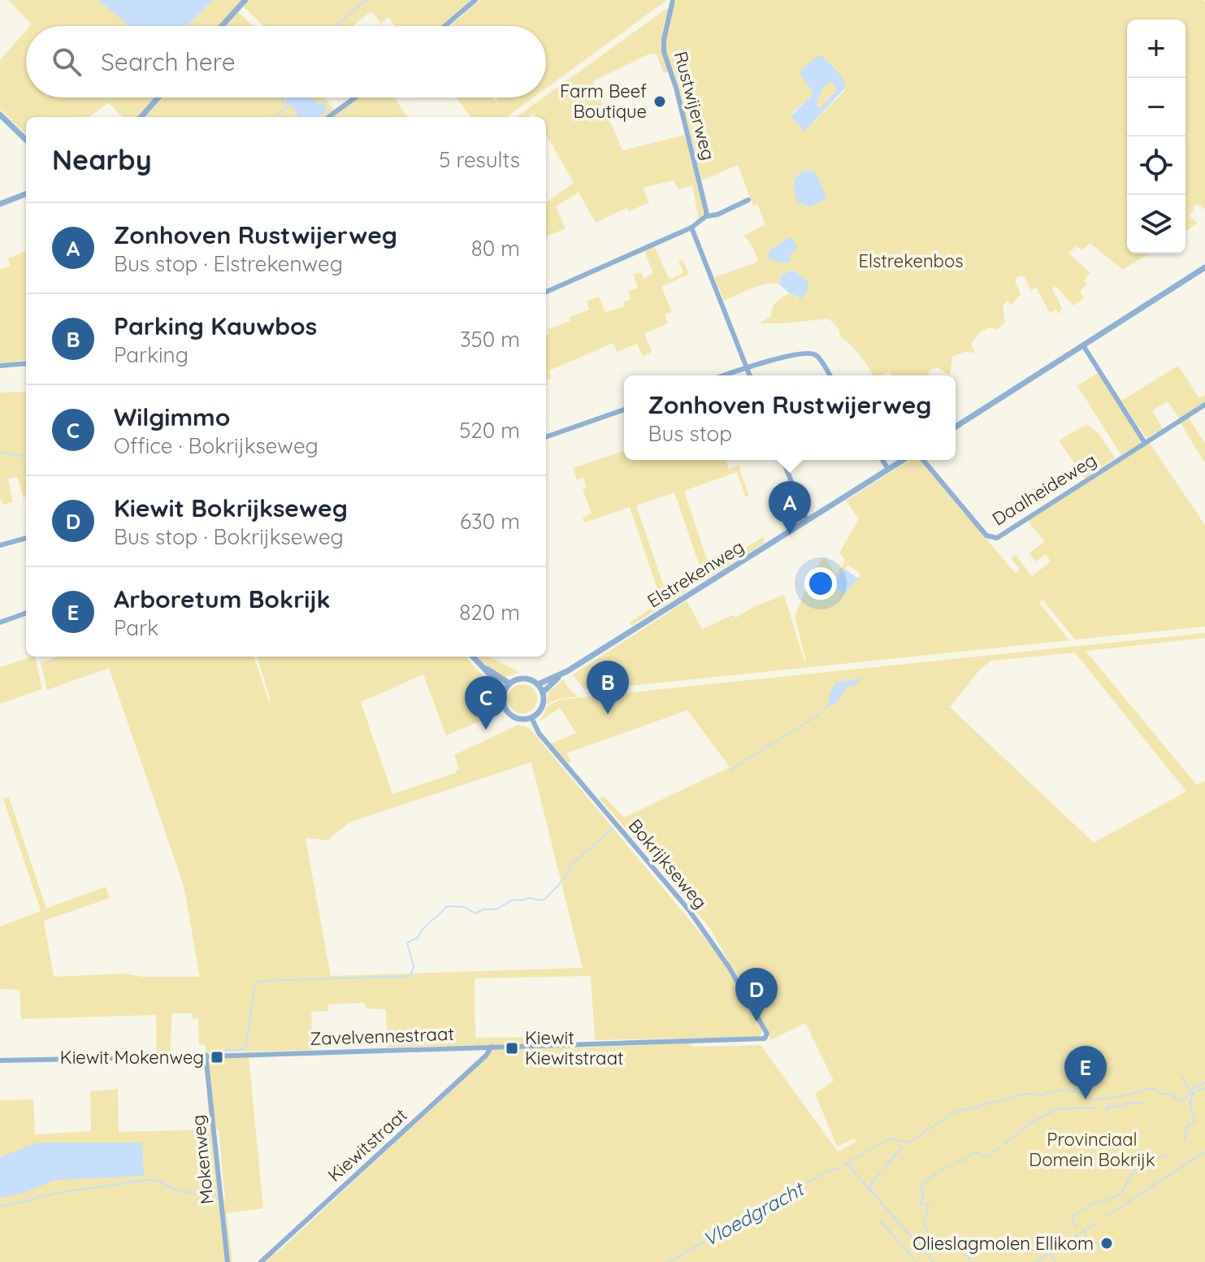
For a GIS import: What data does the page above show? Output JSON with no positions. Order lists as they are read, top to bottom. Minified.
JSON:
{"streets":{"street":["Rustwijerweg","Daalheideweg","Elstrekenweg","Bokrijkseweg","Zavelvennestraat","Kiewitstraat","Mokenweg"]},"crossings":[["Elstrekenweg","Bokrijkseweg"],["Bokrijkseweg","Zavelvennestraat"],["Zavelvennestraat","Kiewitstraat"],["Zavelvennestraat","Mokenweg"]],"water":["Vloedgracht"],"parks":["Elstrekenbos","Provinciaal Domein Bokrijk"],"places":{"other":["Farm Beef Boutique","Olieslagmolen Ellikom"],"transit":["Kiewit Kiewitstraat","Kiewit Mokenweg"]},"page":{"map_buttons":["+","−"],"search":"Search here","heading":["Nearby","5 results"],"list":[{"mark":"A","name":"Zonhoven Rustwijerweg","note":"Bus stop · Elstrekenweg","value":"80 m"},{"mark":"B","name":"Parking Kauwbos","note":"Parking","value":"350 m"},{"mark":"C","name":"Wilgimmo","note":"Office · Bokrijkseweg","value":"520 m"},{"mark":"D","name":"Kiewit Bokrijkseweg","note":"Bus stop · Bokrijkseweg","value":"630 m"},{"mark":"E","name":"Arboretum Bokrijk","note":"Park","value":"820 m"}],"popup":["Zonhoven Rustwijerweg","Bus stop"],"pins":["A","B","C","D","E"]}}
